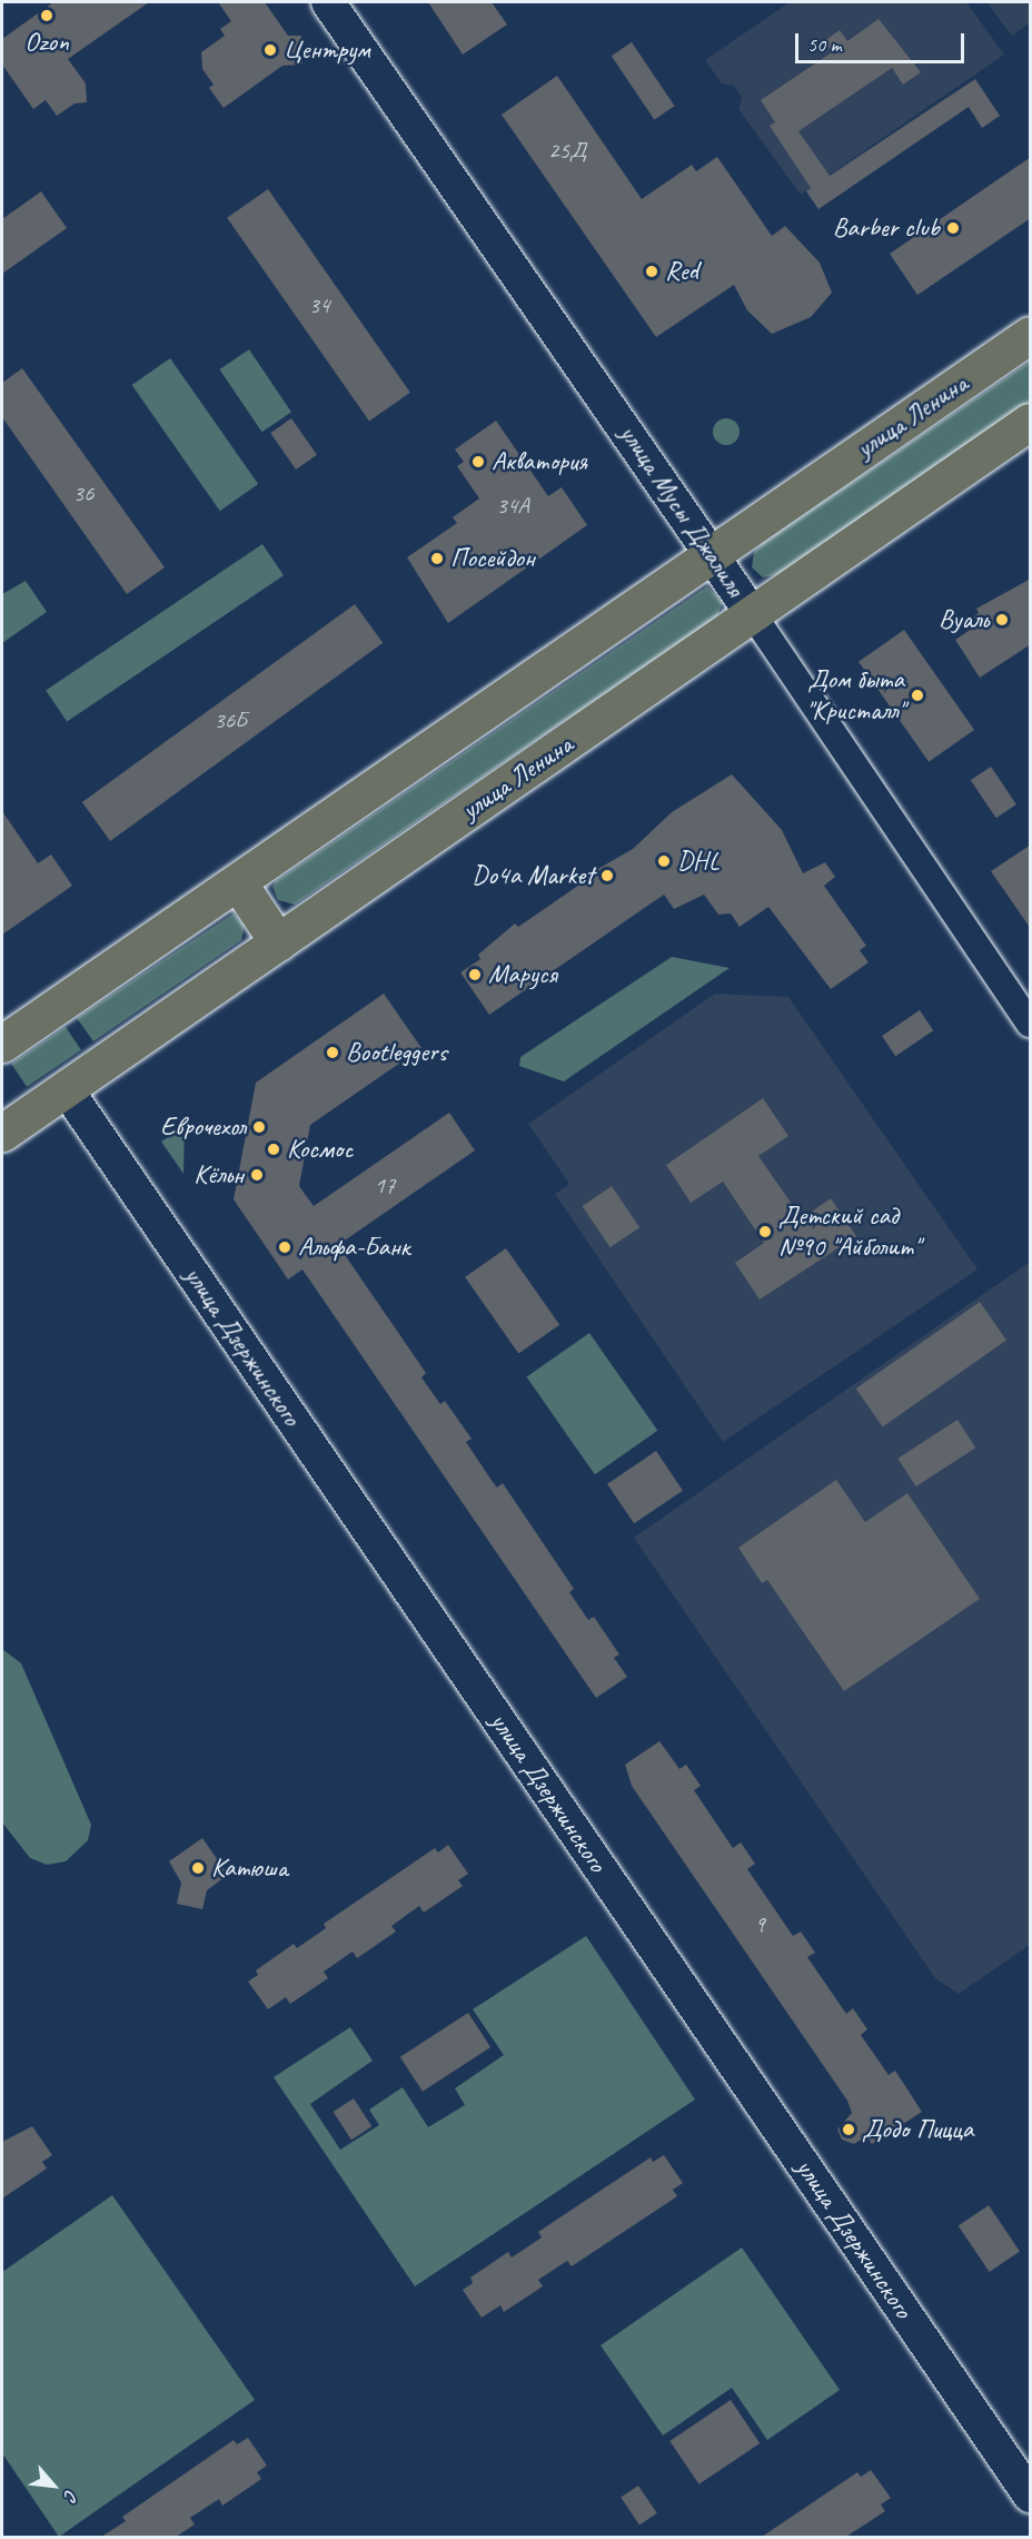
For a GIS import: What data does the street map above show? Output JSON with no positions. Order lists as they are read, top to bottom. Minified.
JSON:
{"streets":{"main road":["улица Ленина"],"street":["улица Мусы Джалиля","улица Дзержинского"]},"crossings":[["улица Ленина","улица Мусы Джалиля"],["улица Ленина","улица Дзержинского"]],"places":["Ozon","Центрум","Barber club","Red","Акватория","Посейдон","Вуаль","Дом быта \"Кристалл\"","DHL","Do4a Market","Маруся","Bootleggers","Еврочехол","Космос","Кёльн","Детский сад №90 \"Айболит\"","Альфа-Банк","Катюша","Додо Пицца"],"house_numbers":["25Д","34","36","34А","36Б","17","9"],"scale_bar":"50 m","north":"bottom right"}
